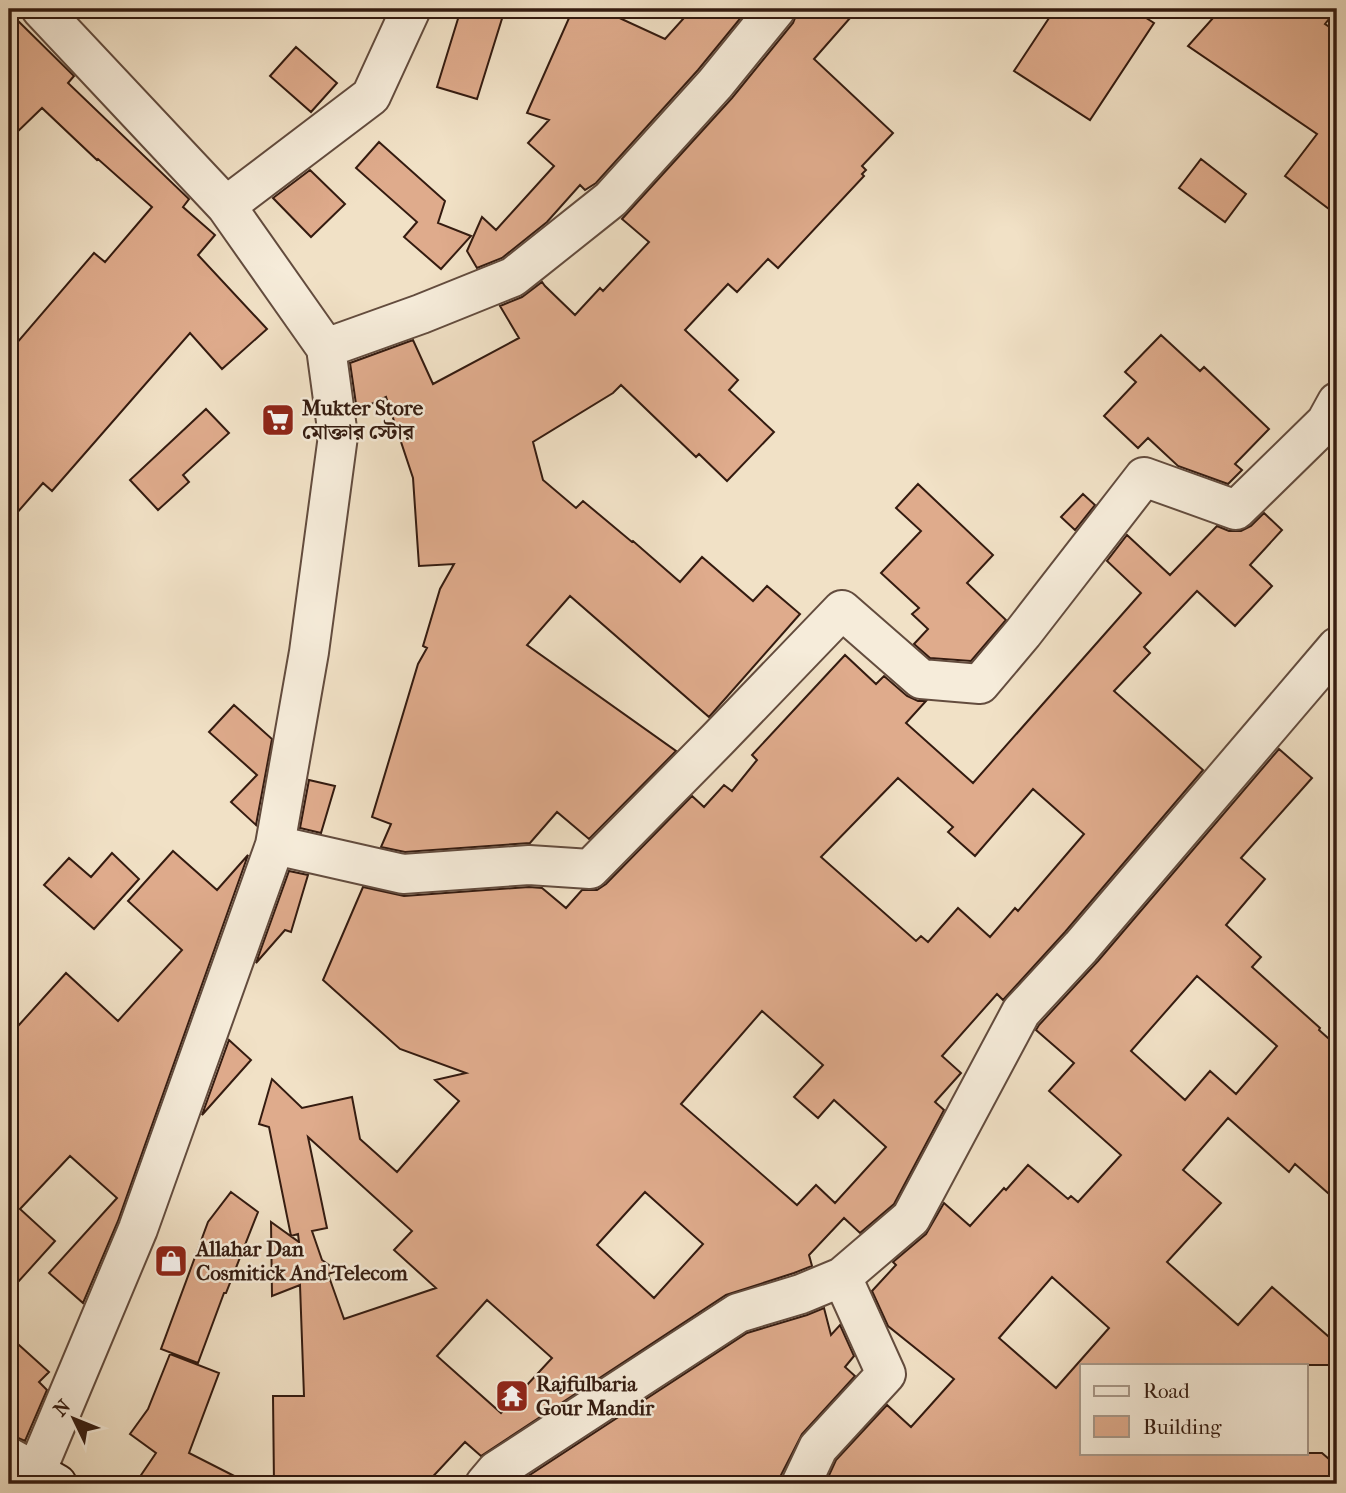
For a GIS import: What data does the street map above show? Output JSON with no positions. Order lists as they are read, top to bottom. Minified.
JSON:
{"places":{"supermarket":["Mukter Store মোক্তার স্টোর"],"shop":["Allahar Dan Cosmitick And Telecom"],"temple":["Rajfulbaria Gour Mandir"]},"legend":["Road","Building"],"north":"top left"}
